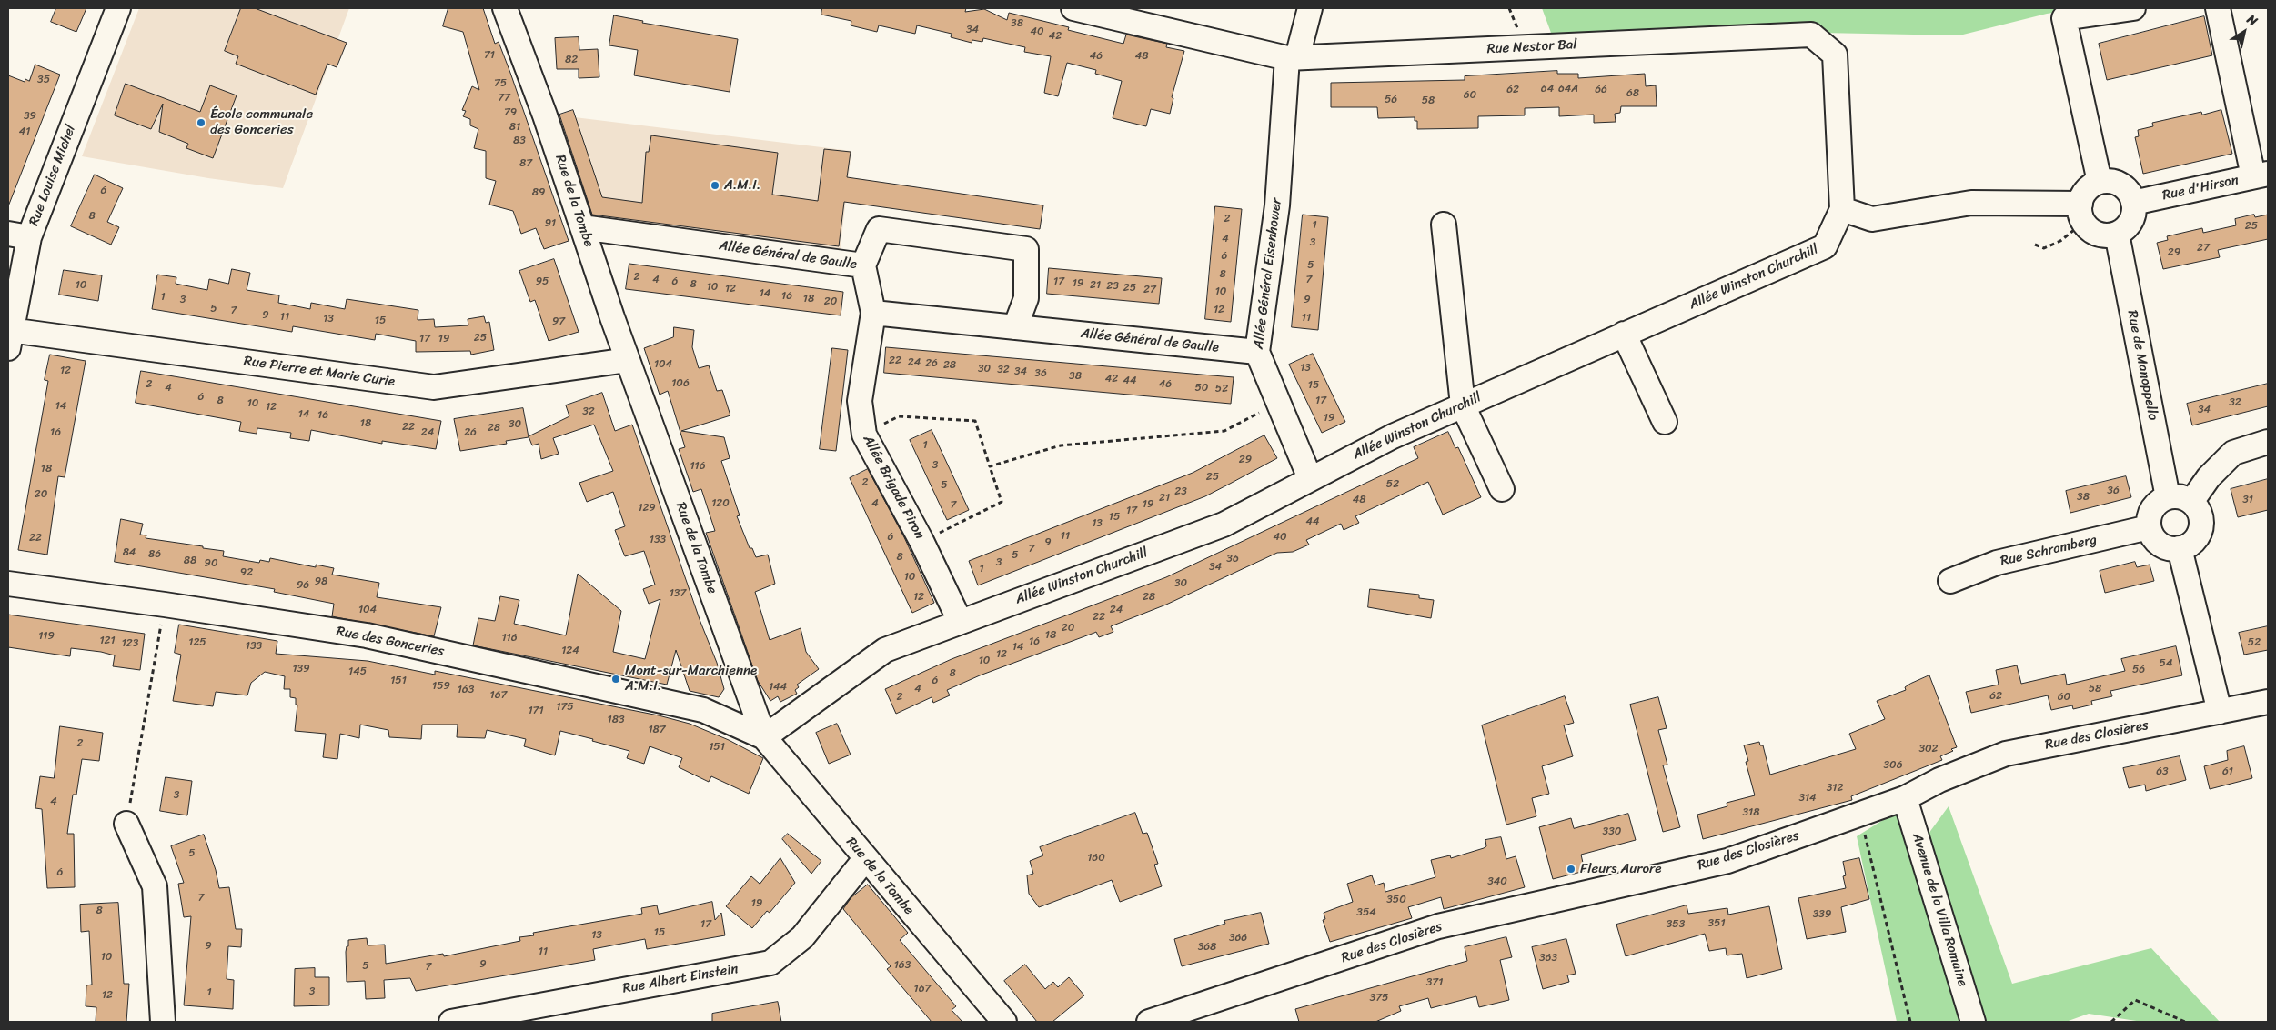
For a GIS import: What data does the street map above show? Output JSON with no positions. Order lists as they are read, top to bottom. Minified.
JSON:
{"streets":{"street":["Rue Nestor Bal","Rue Louise Michel","Rue d'Hirson","Rue de la Tombe","Allée Général de Gaulle","Allée Général Eisenhower","Allée Winston Churchill","Rue de Manoppello","Rue Pierre et Marie Curie","Allée Brigade Piron","Rue Schramberg","Rue des Gonceries","Rue des Closières","Avenue de la Villa Romaine","Rue Albert Einstein"]},"crossings":[["Rue Nestor Bal","Allée Général Eisenhower"],["Rue Nestor Bal","Allée Winston Churchill"],["Rue Louise Michel","Rue Pierre et Marie Curie"],["Rue d'Hirson","Rue de Manoppello"],["Rue de la Tombe","Allée Général de Gaulle"],["Rue de la Tombe","Allée Winston Churchill"],["Rue de la Tombe","Rue Pierre et Marie Curie"],["Rue de la Tombe","Rue des Gonceries"],["Rue de la Tombe","Rue Albert Einstein"],["Allée Général de Gaulle","Allée Général Eisenhower"],["Allée Général de Gaulle","Allée Brigade Piron"],["Allée Général Eisenhower","Allée Winston Churchill"],["Allée Winston Churchill","Allée Brigade Piron"],["Allée Winston Churchill","Rue des Gonceries"],["Rue de Manoppello","Rue Schramberg"],["Rue des Closières","Avenue de la Villa Romaine"]],"places":["École communale des Gonceries","A.M.I.","Mont-sur-Marchienne A.M.I.","Fleurs Aurore"],"house_numbers":["38","34","40","42","71","46","48","82","35","75","64","64A","62","66","68","60","77","56","58","79","39","81","41","83","87","6","89","8","2","91","1","25","4","3","27","29","6","5","8","2","4","7","95","6","17","19","8","10","21","23","10","25","12","27","10","14","16","1","18","3","9","20","5","12","7","9","11","11","13","15","97","25","17","19","22","24","26","104","28","13","30","32","12","34","36","38","42","44","106","2","46","15","4","50","52","6","8","17","32","10","14","12","34","32","14","16","19","18","30","22","28","16","24","26","1","29","3","116","18","25","2","52","5","36","23","20","38","21","48","31","120","4","19","7","129","17","15","44","13","11","6","40","22","133","9","7","84","86","5","8","36","88","3","90","34","1","92","10","98","30","96","137","12","28","104","24","22","20","18","119","116","121","16","125","52","123","133","14","124","12","10","54","139","56","145","8","151","6","159","144","4","58","163","167","62","2","60","175","171","183","187","2","151","302","306","63","61","312","3","314","4","318","330","5","160","6","340","7","350","19","8","354","339","351","17","353","15","13","366","9","368","11","10","363","9","163","5","7","371","167","3","1","12","375"],"north":"top right"}
